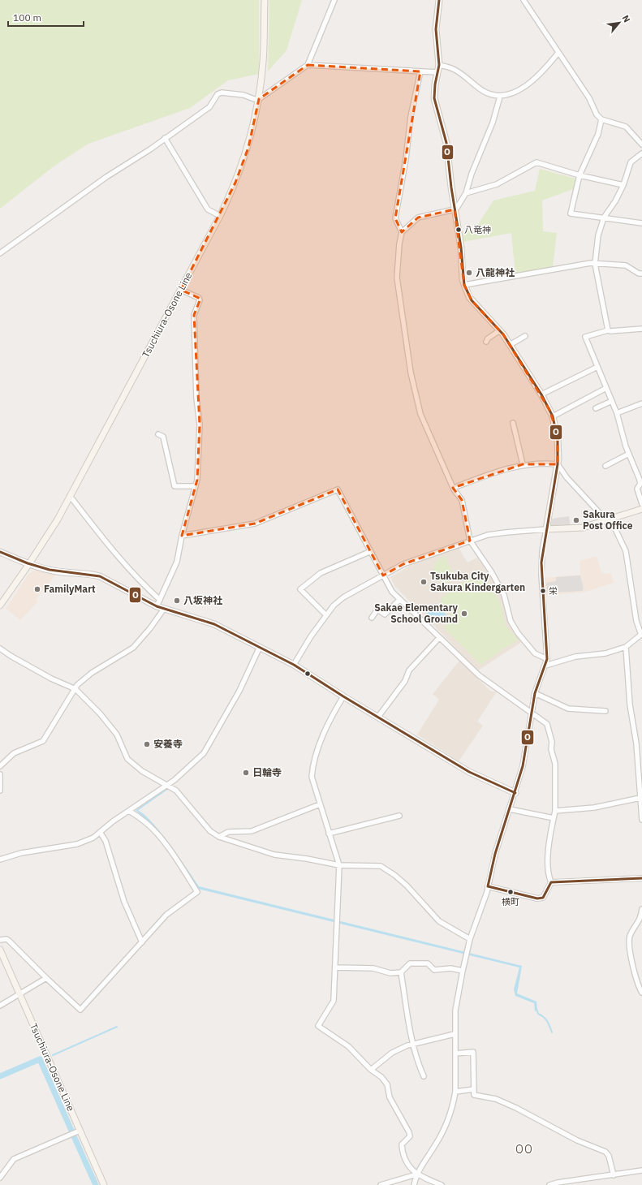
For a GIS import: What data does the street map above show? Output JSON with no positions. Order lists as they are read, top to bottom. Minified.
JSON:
{"streets":{"main road":["Tsuchiura-Osone Line"]},"districts":["OO"],"places":["八竜神","八龍神社","Sakura Post Office","Tsukuba City Sakura Kindergarten","FamilyMart","栄","八坂神社","Sakae Elementary School Ground","安養寺","日輪寺","横町"],"lines":["transit line O"],"scale_bar":"100 m","north":"top right"}
